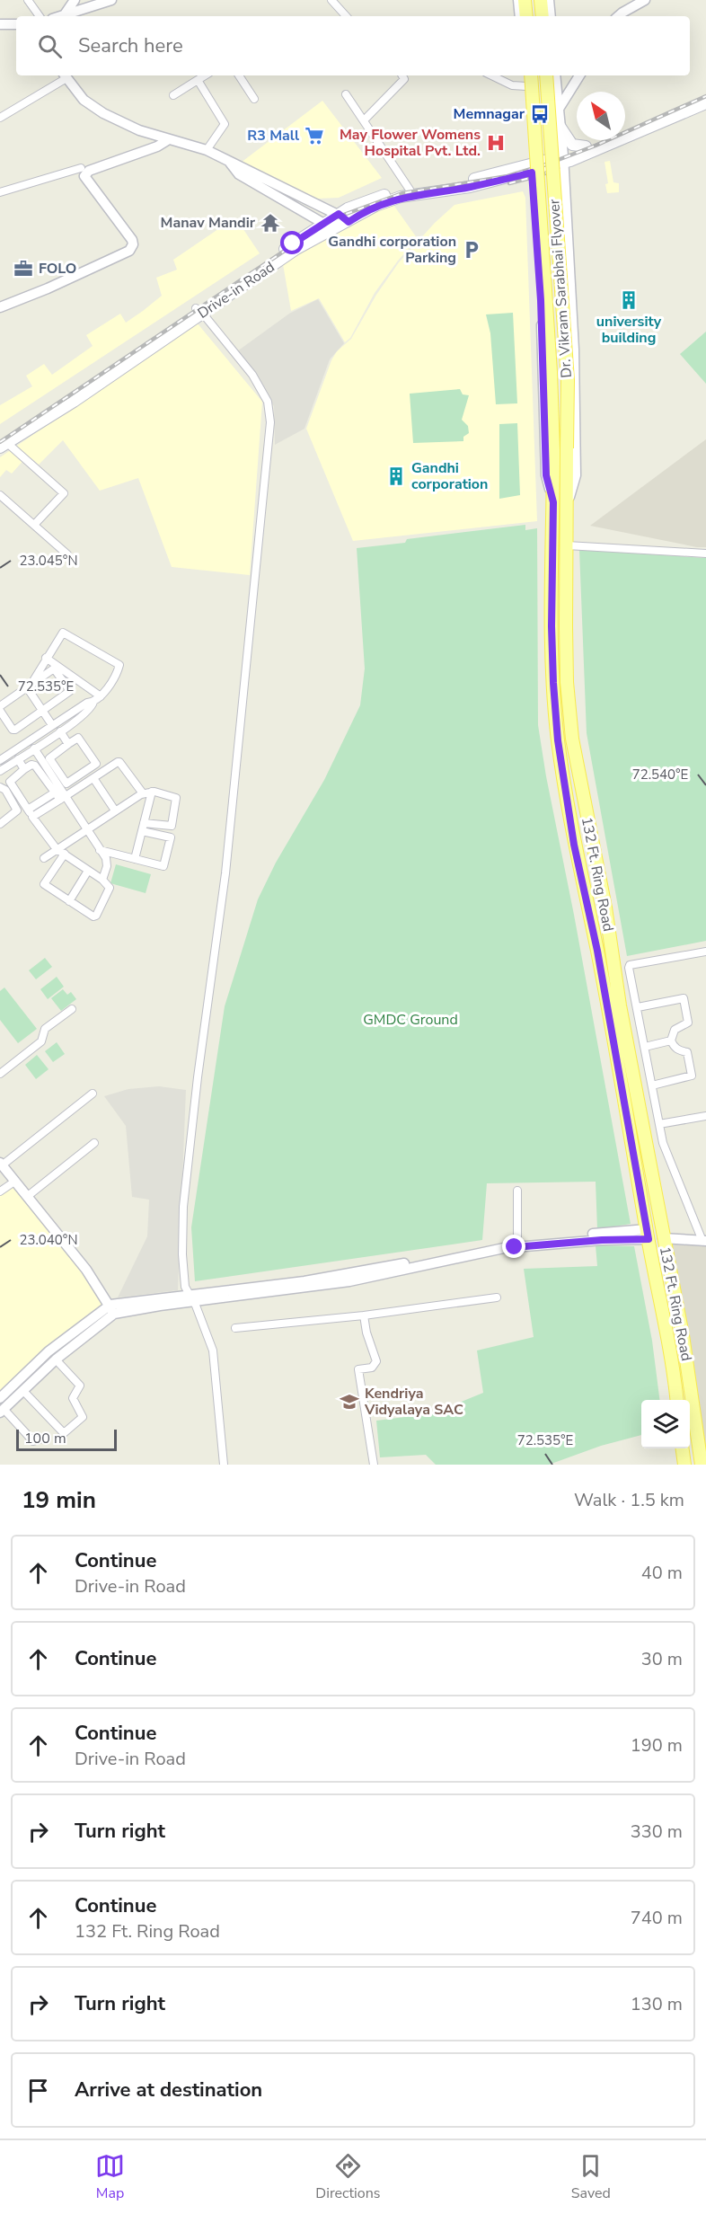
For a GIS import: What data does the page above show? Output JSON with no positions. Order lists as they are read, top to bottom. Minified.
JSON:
{"streets":{"main road":["Dr. Vikram Sarabhai Flyover","Drive-in Road","132 Ft. Ring Road"]},"crossings":[["Dr. Vikram Sarabhai Flyover","132 Ft. Ring Road"]],"parks":["GMDC Ground"],"places":{"bus stop":["Memnagar"],"supermarket":["R3 Mall"],"hospital":["May Flower Womens Hospital Pvt. Ltd."],"temple":["Manav Mandir"],"parking":["Gandhi corporation Parking"],"office":["FOLO"],"building":["university building","Gandhi corporation"],"school or university":["Kendriya Vidyalaya SAC"]},"scale_bar":"100 m","north":"top left","page":{"search":"Search here","scale":"100 m","heading":["19 min","Walk · 1.5 km"],"list":[["Continue","Drive-in Road","40 m"],["Continue","30 m"],["Continue","Drive-in Road","190 m"],["Turn right","330 m"],["Continue","132 Ft. Ring Road","740 m"],["Turn right","130 m"],"Arrive at destination"],"nav":["Map","Directions","Saved"]},"coordinates":["23.045°N","72.535°E","72.540°E","23.040°N"]}
